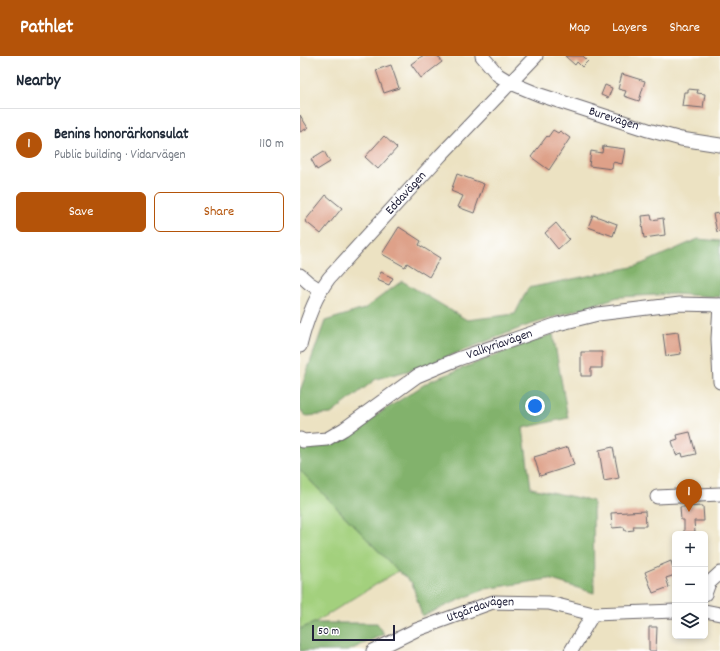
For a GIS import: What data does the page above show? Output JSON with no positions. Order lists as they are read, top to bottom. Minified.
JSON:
{"streets":{"street":["Burevägen","Eddavägen","Valkyriavägen","Utgårdavägen"]},"crossings":[["Burevägen","Eddavägen"]],"scale_bar":"50 m","page":{"header":"Pathlet","nav":["Map","Layers","Share"],"heading":"Nearby","list":[{"mark":"1","name":"Benins honorärkonsulat","note":"Public building · Vidarvägen","value":"110 m"}],"buttons":["Save","Share"],"pins":"1","map_buttons":["+","−"],"scale":"50 m"}}
